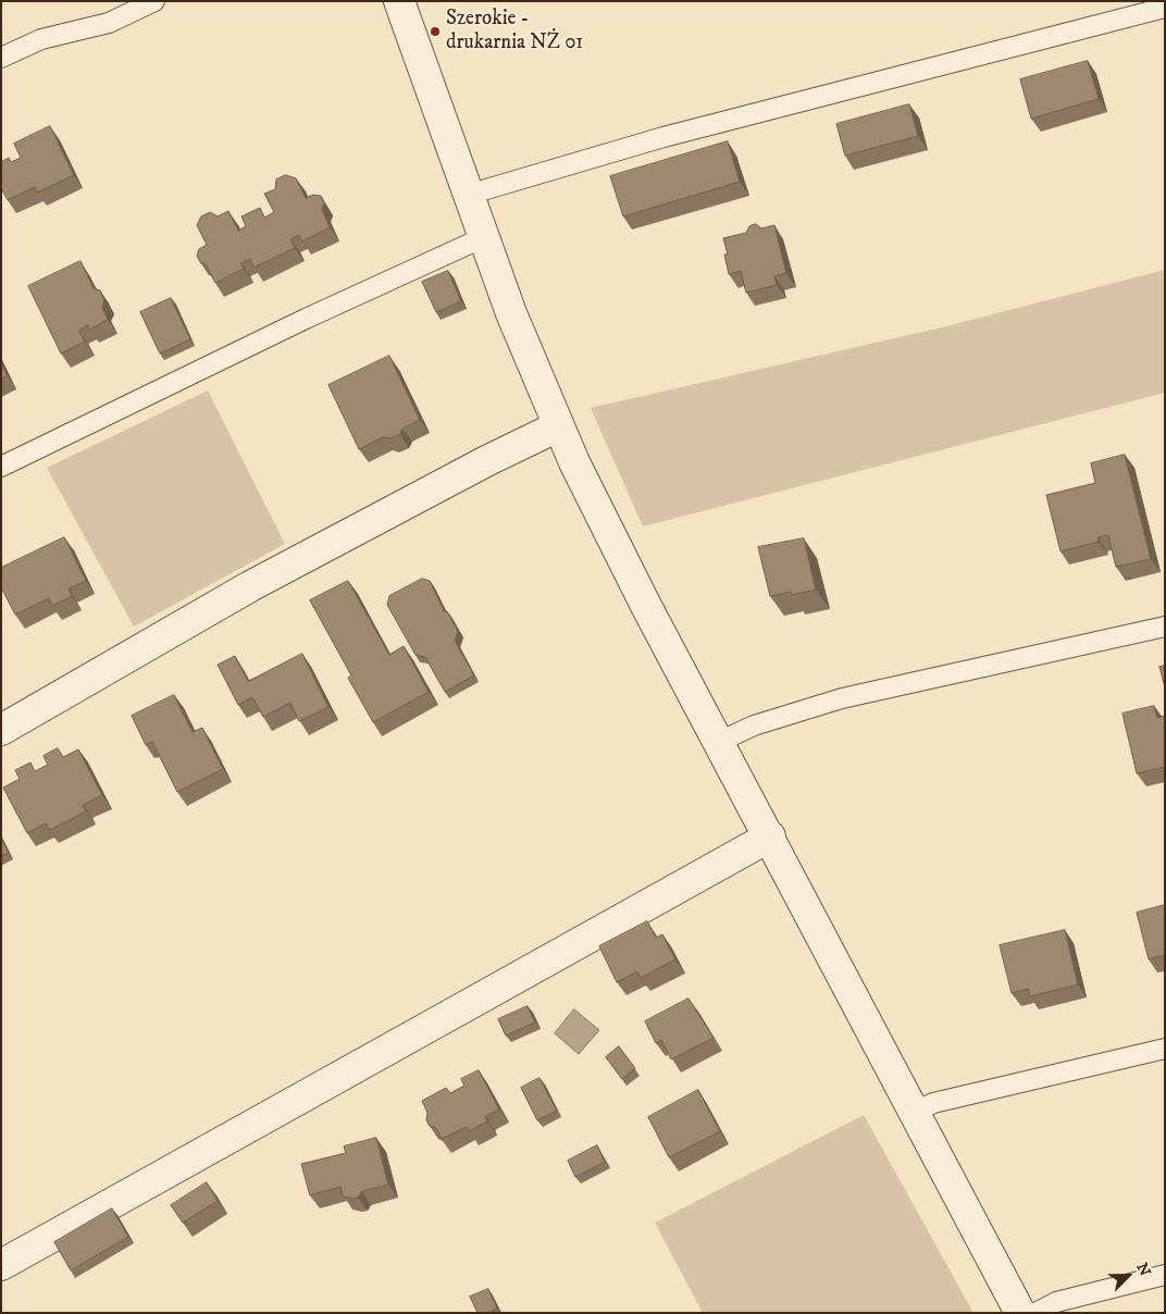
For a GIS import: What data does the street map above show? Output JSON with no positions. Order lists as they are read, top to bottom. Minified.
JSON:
{"places":["Szerokie - drukarnia NŻ 01"],"north":"top right"}
